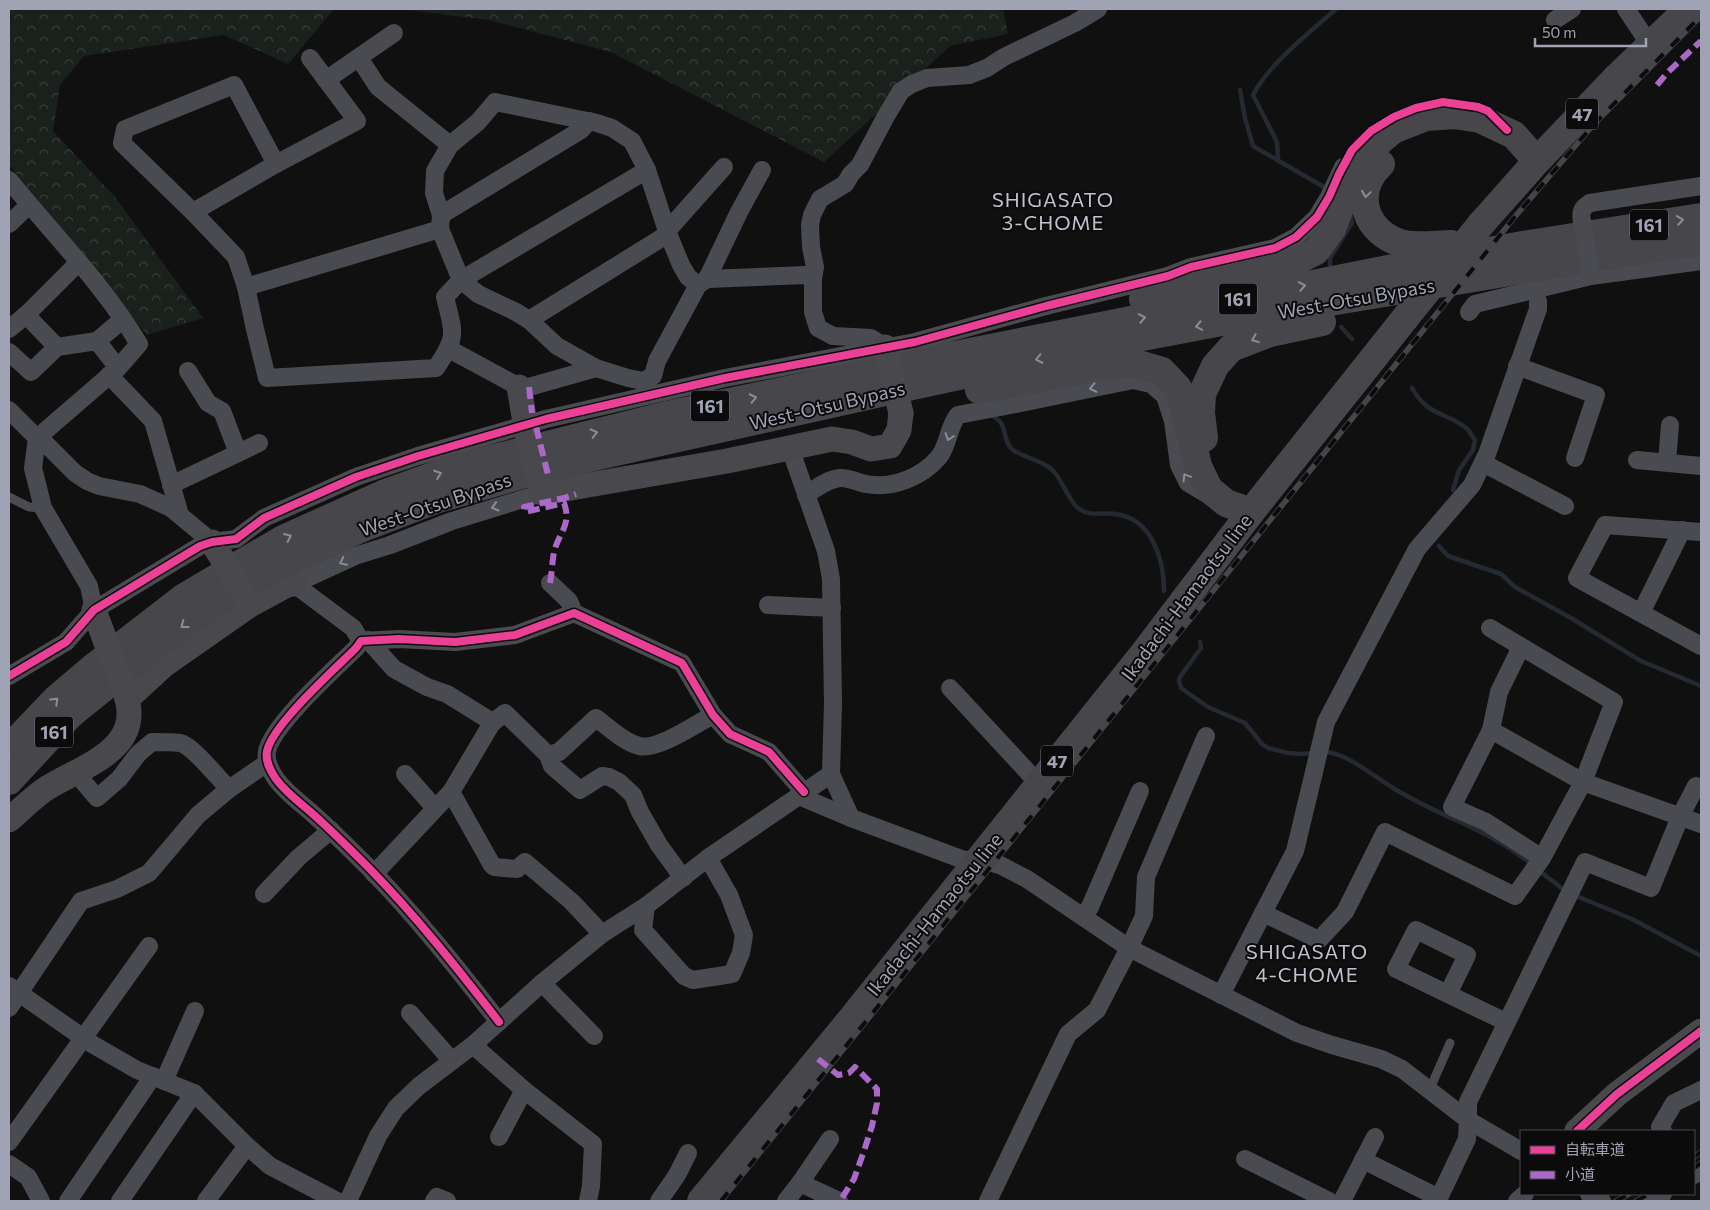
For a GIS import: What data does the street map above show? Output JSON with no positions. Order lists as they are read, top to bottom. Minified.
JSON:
{"streets":{"main road":["47","161","West-Otsu Bypass","Ikadachi-Hamaotsu line"]},"districts":["SHIGASATO 3-CHOME","SHIGASATO 4-CHOME"],"legend":["自転車道","小道"],"scale_bar":"50 m"}
